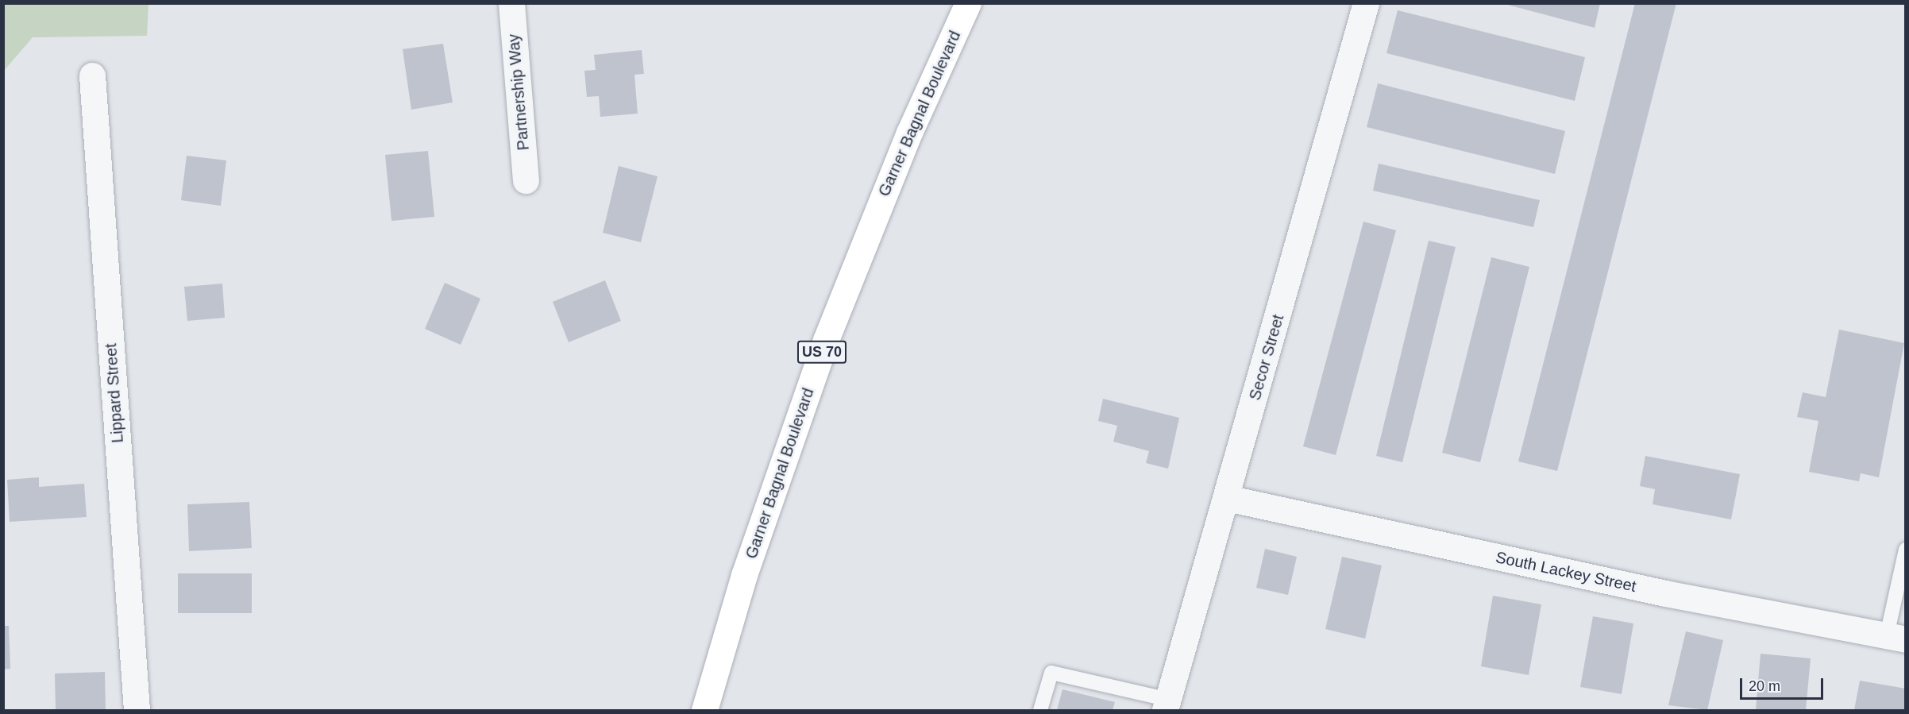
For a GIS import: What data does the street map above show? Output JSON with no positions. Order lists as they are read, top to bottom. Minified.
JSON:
{"streets":{"highway":["Garner Bagnal Boulevard","US 70"],"street":["Partnership Way","Secor Street","Lippard Street","South Lackey Street"]},"crossings":[["Secor Street","South Lackey Street"]],"scale_bar":"20 m"}
